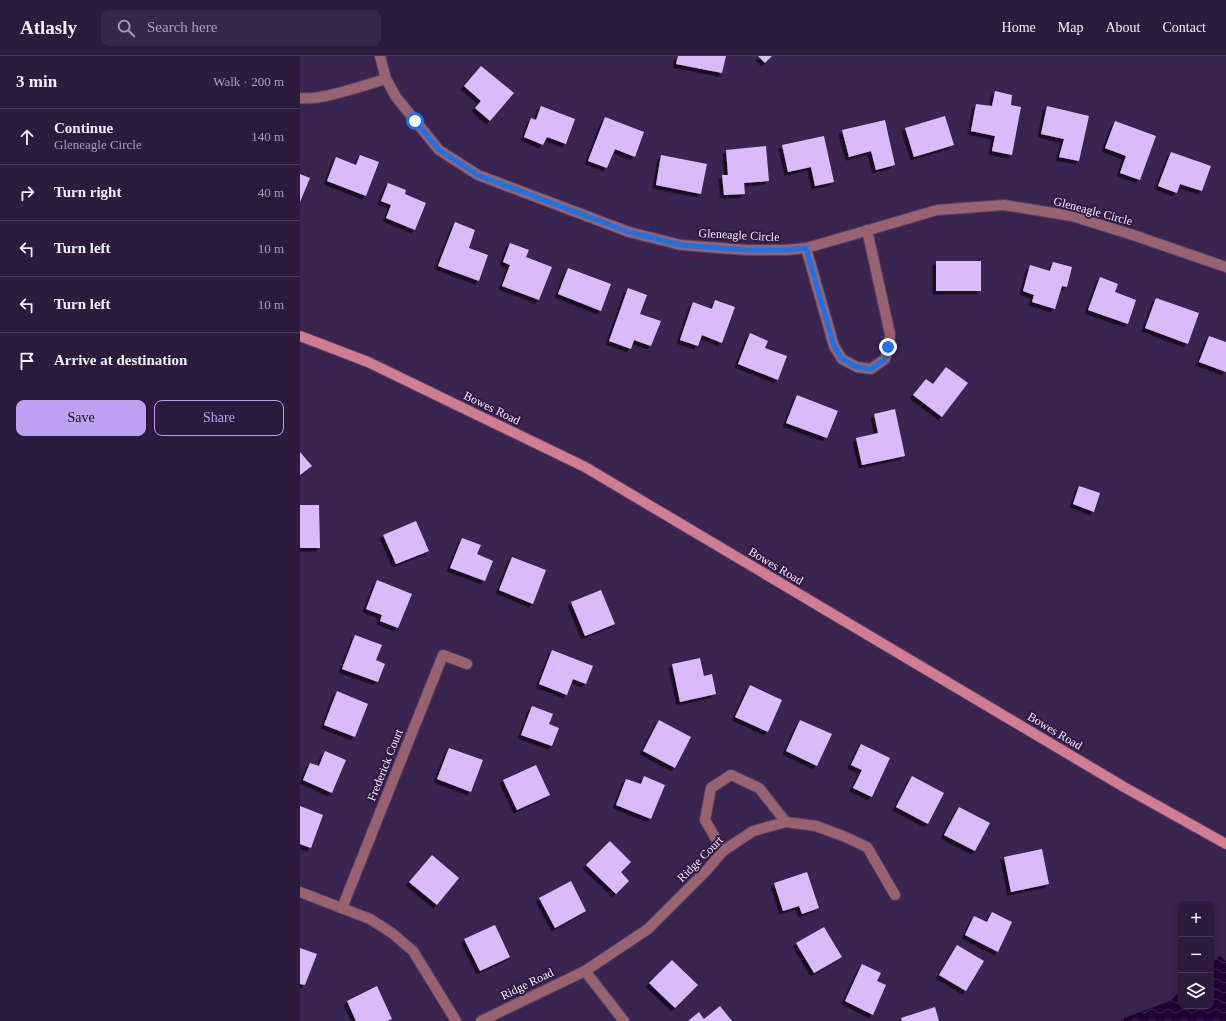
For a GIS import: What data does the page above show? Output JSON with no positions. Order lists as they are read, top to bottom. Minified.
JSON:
{"streets":{"main road":["Bowes Road"],"street":["Gleneagle Circle","Frederick Court","Ridge Court","Ridge Road"]},"crossings":[["Ridge Court","Ridge Road"]],"page":{"header":"Atlasly","search":"Search here","nav":["Home","Map","About","Contact"],"heading":["3 min","Walk · 200 m"],"list":[["Continue","Gleneagle Circle","140 m"],["Turn right","40 m"],["Turn left","10 m"],["Turn left","10 m"],"Arrive at destination"],"buttons":["Save","Share"],"map_buttons":["+","−"]}}
